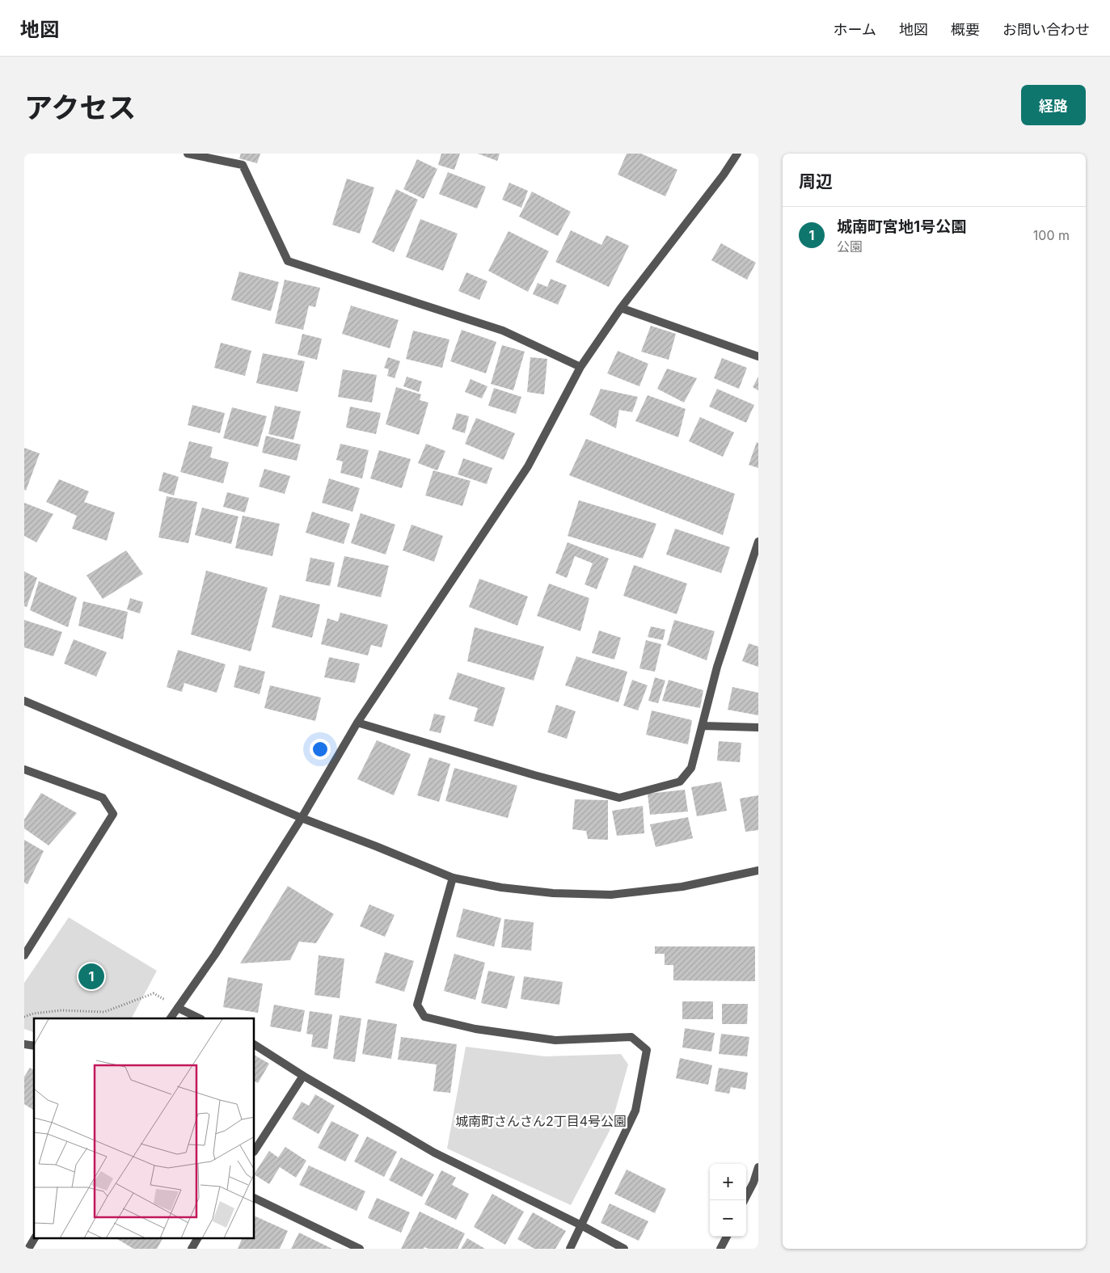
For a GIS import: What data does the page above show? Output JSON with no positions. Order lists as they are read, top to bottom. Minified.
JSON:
{"parks":["城南町さんさん2丁目4号公園"],"page":{"header":"地図","nav":["ホーム","地図","概要","お問い合わせ"],"title":"アクセス","buttons":"経路","heading":"周辺","list":[{"mark":"1","name":"城南町宮地1号公園","note":"公園","value":"100 m"}],"pins":"1","map_buttons":["+","−"]}}
